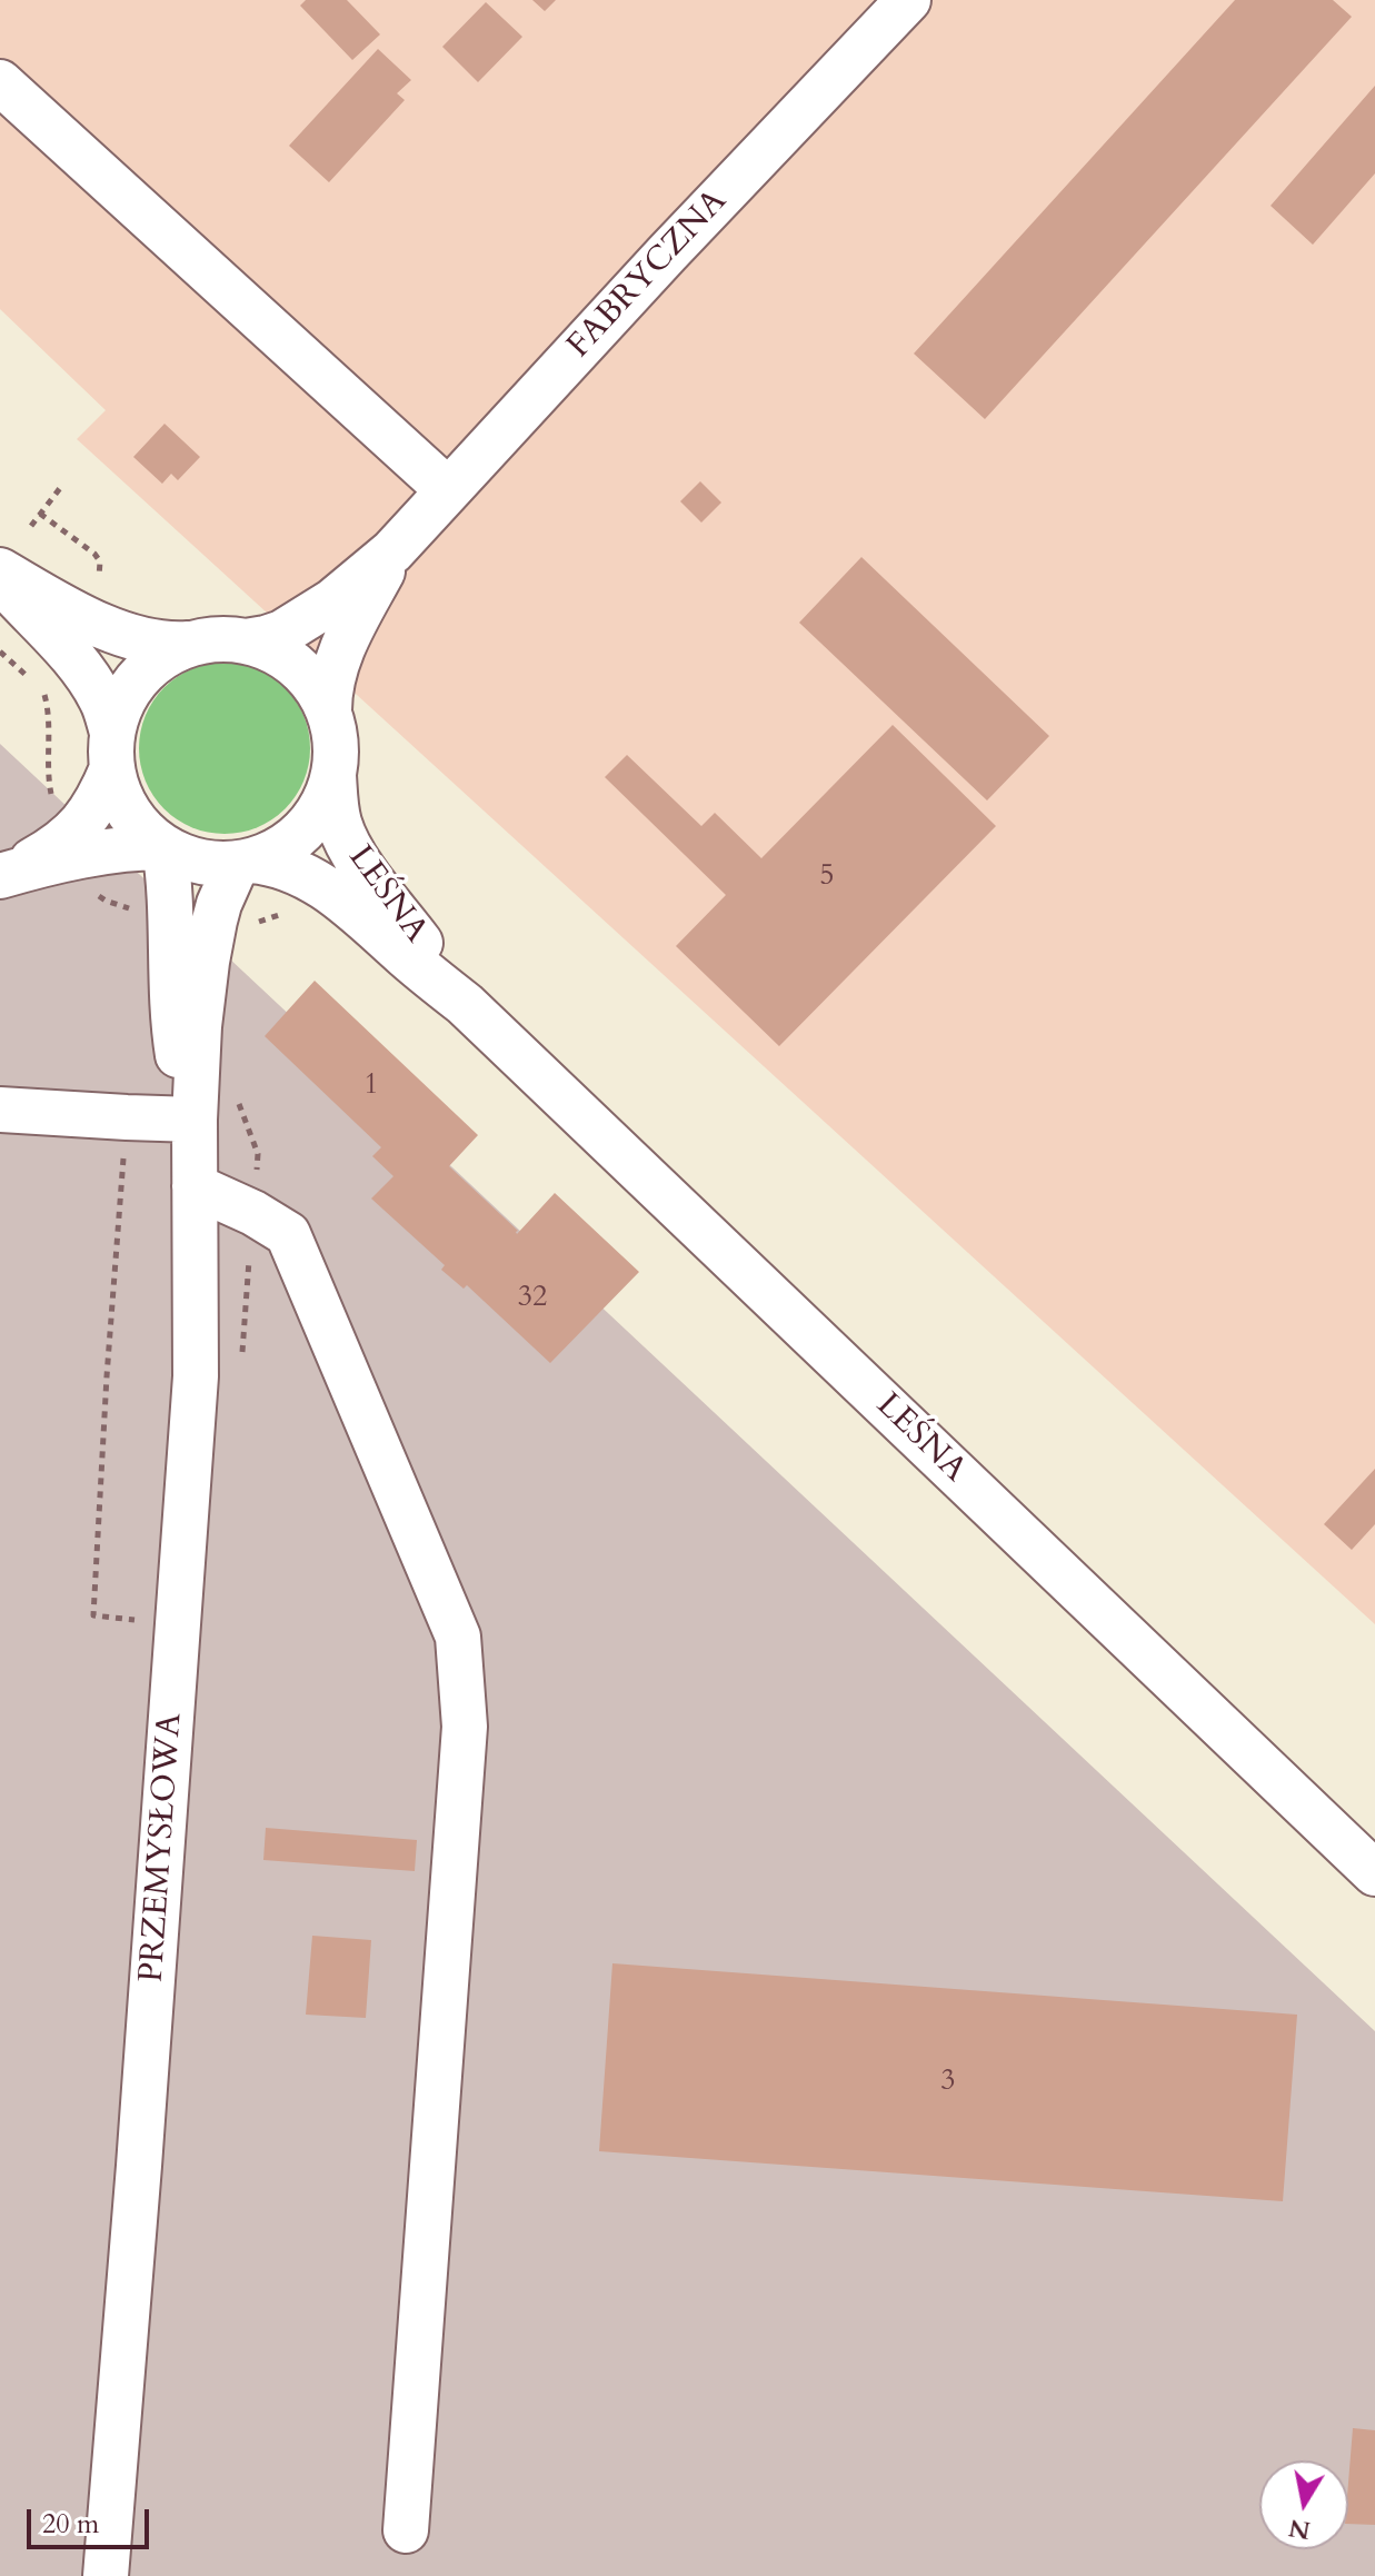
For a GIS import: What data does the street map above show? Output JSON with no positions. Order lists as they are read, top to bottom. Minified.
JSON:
{"streets":{"street":["FABRYCZNA","LEŚNA","PRZEMYSŁOWA"]},"crossings":[["FABRYCZNA","LEŚNA"],["FABRYCZNA","PRZEMYSŁOWA"],["LEŚNA","PRZEMYSŁOWA"]],"house_numbers":["5","1","32","3"],"scale_bar":"20 m","north":"bottom"}
